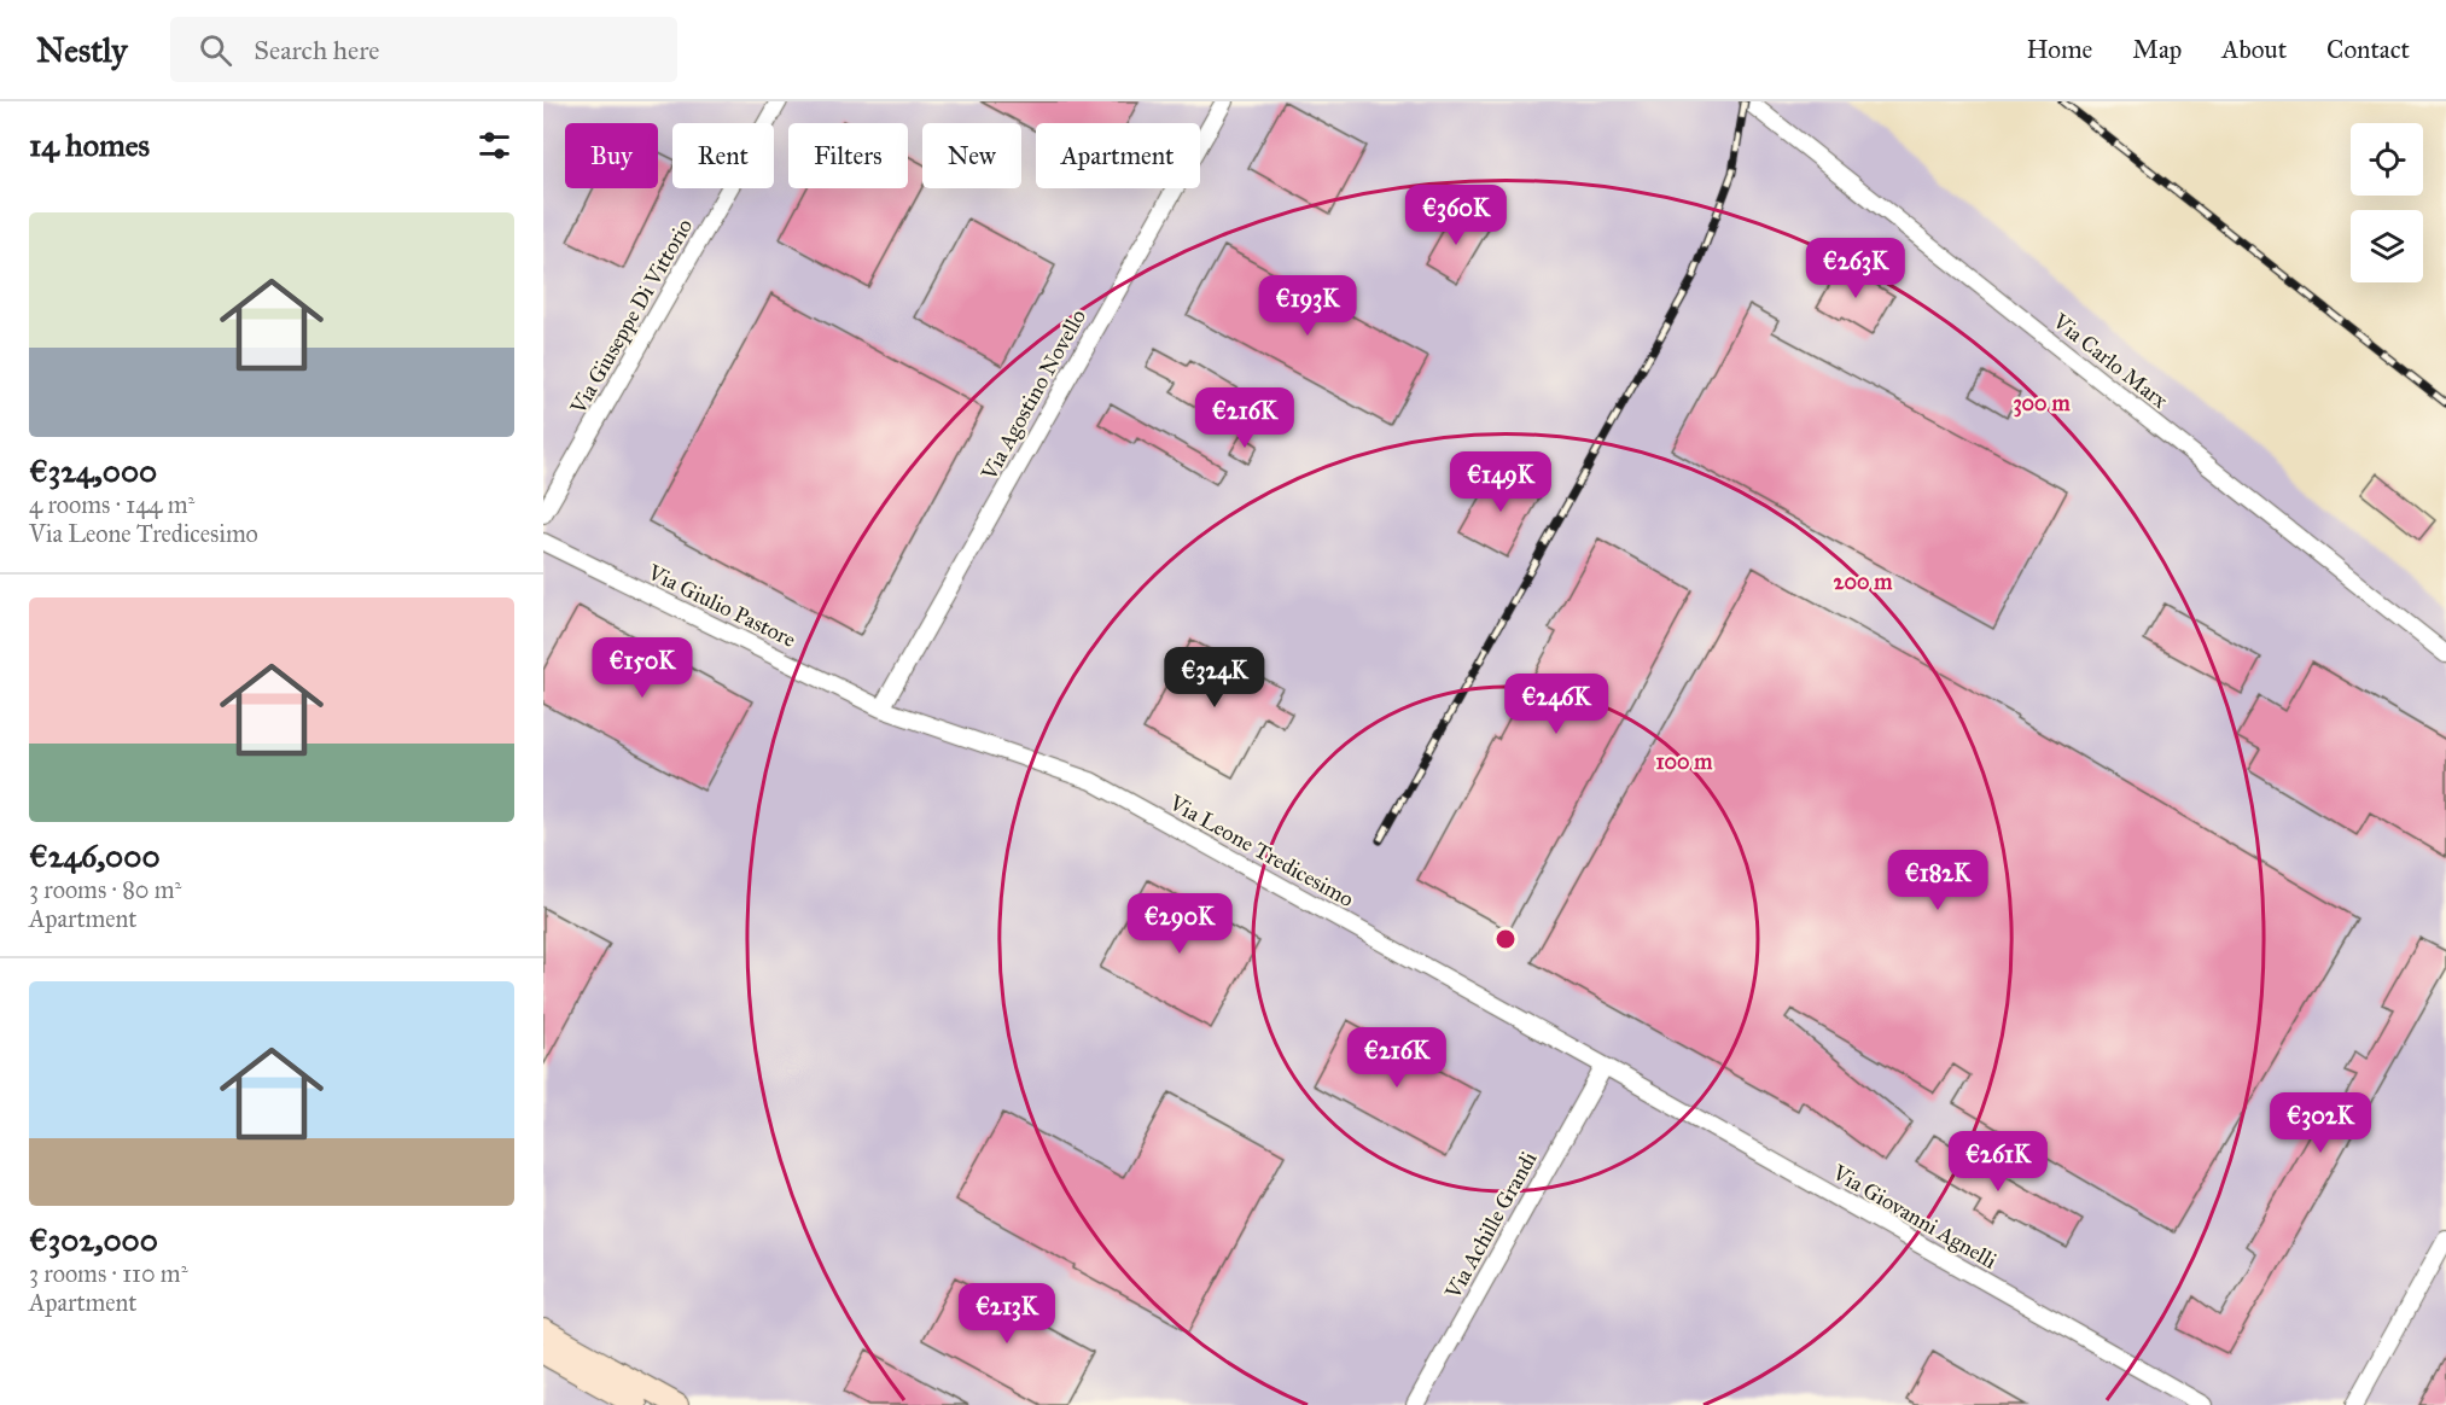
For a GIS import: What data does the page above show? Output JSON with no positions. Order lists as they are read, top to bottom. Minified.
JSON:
{"streets":{"street":["Via Giuseppe Di Vittorio","Via Carlo Marx","Via Agostino Novello","Via Giulio Pastore","Via Leone Tredicesimo","Via Giovanni Agnelli","Via Achille Grandi"]},"crossings":[["Via Agostino Novello","Via Giulio Pastore"],["Via Agostino Novello","Via Leone Tredicesimo"],["Via Giulio Pastore","Via Leone Tredicesimo"],["Via Leone Tredicesimo","Via Giovanni Agnelli"],["Via Leone Tredicesimo","Via Achille Grandi"],["Via Giovanni Agnelli","Via Achille Grandi"]],"page":{"header":"Nestly","search":"Search here","nav":["Home","Map","About","Contact"],"heading":"14 homes","chip":["Buy","Rent","Filters","New","Apartment"],"price":["€360K","€263K","€193K","€216K","€149K","€150K","€324K","€246K","€182K","€290K","€216K","€302K","€261K","€213K"],"list":[{"name":"€324,000","note":"4 rooms · 144 m² · Via Leone Tredicesimo"},{"name":"€246,000","note":"3 rooms · 80 m² · Apartment"},{"name":"€302,000","note":"3 rooms · 110 m² · Apartment"}]},"rings":["300 m","200 m","100 m"]}
